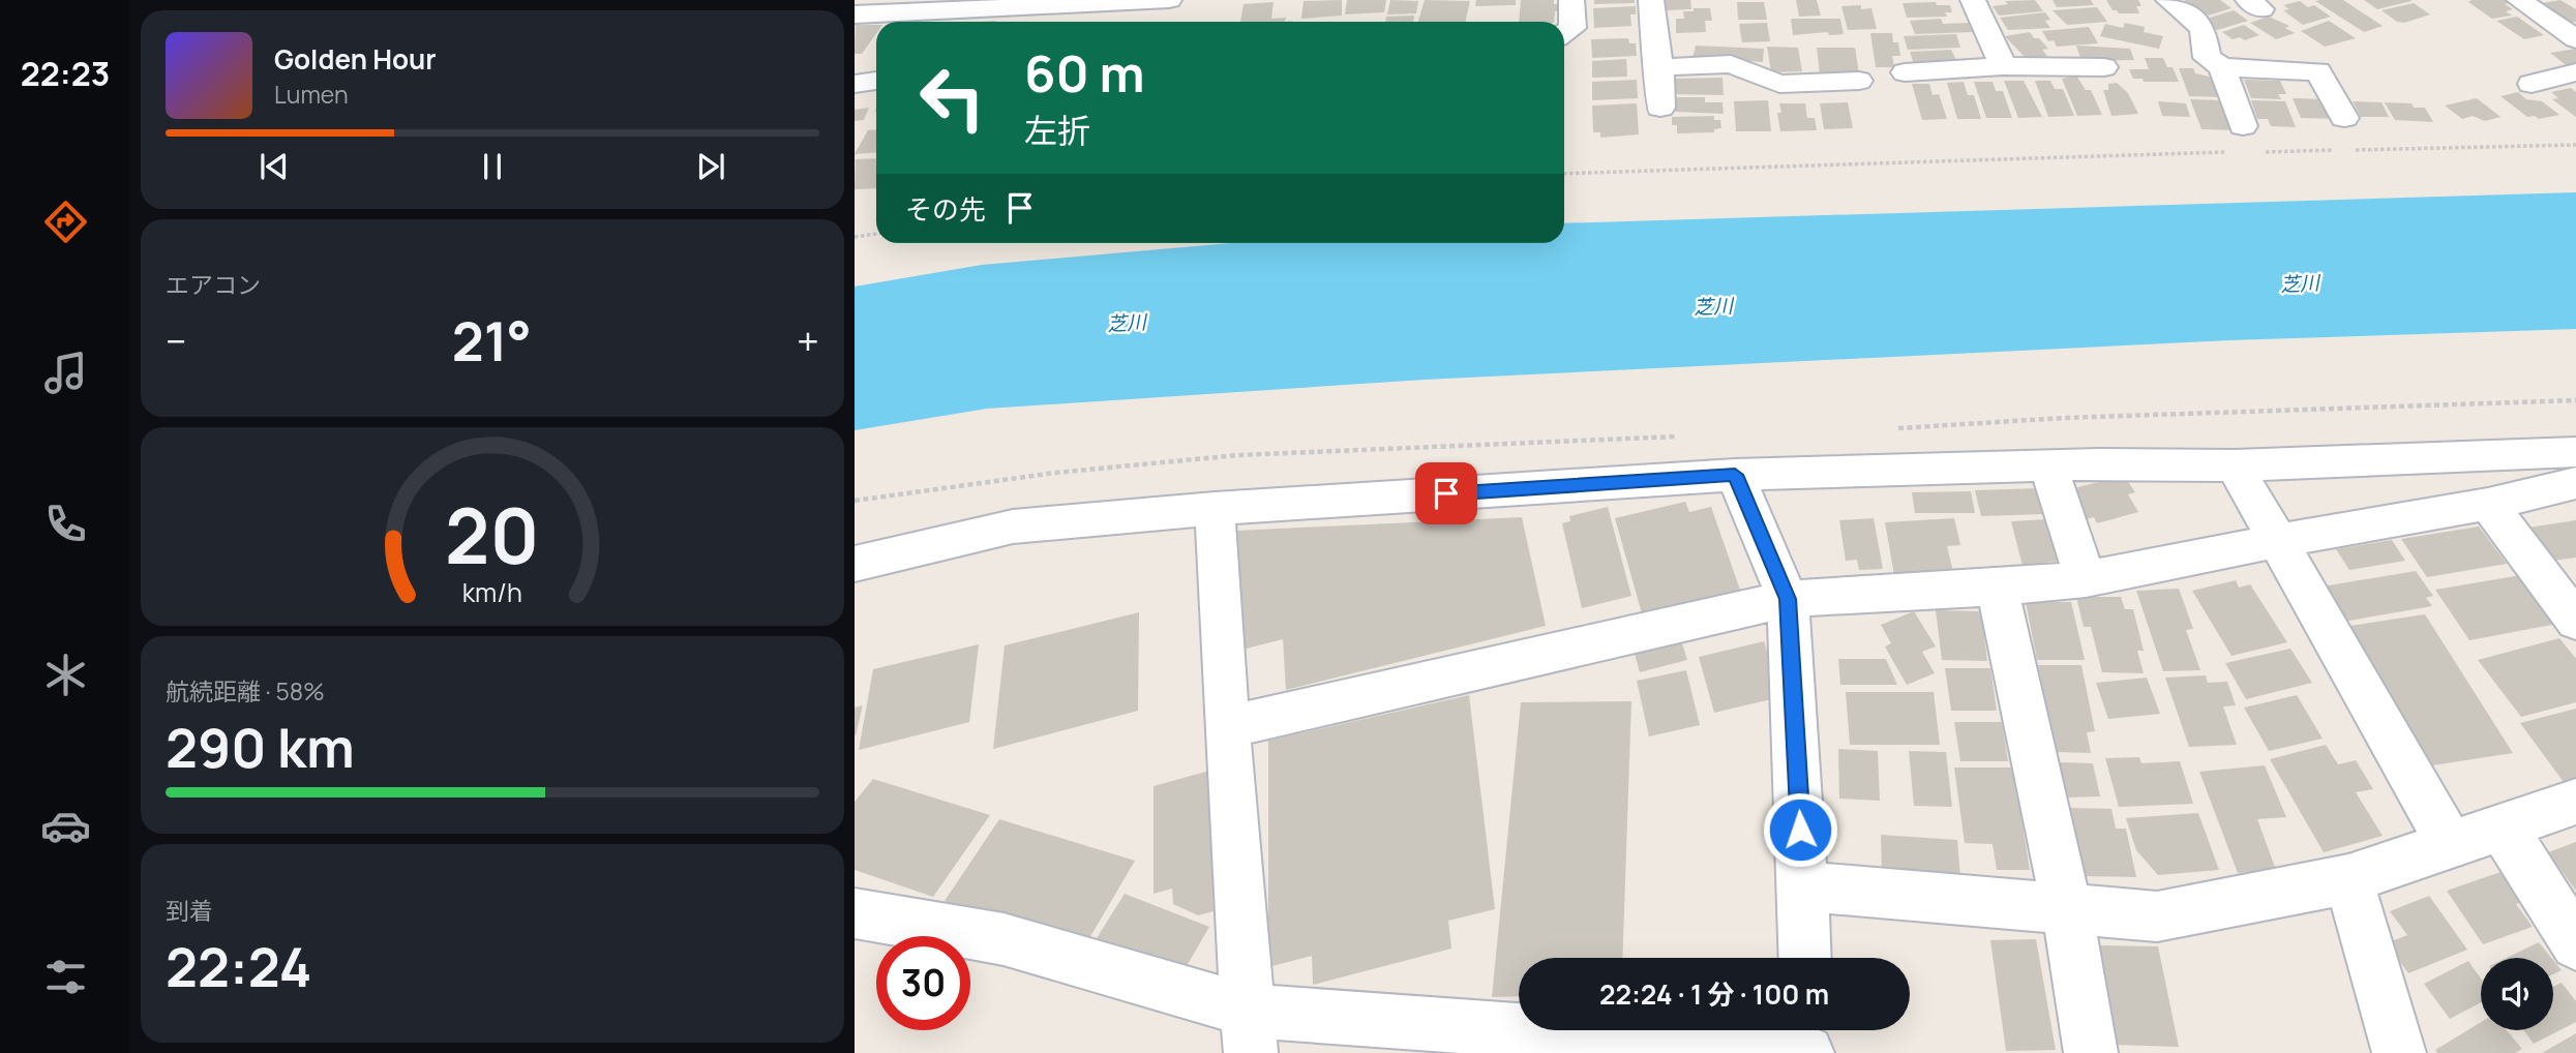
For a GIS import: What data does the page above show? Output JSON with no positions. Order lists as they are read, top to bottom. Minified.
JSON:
{"water":["芝川"],"page":{"tabs":"22:23","turn":["60 m","左折"],"song":["Golden Hour","Lumen"],"then":"その先","tile":["エアコン",["航続距離 · 58%","290 km"],["到着","22:24"]],"heat":["−","21°","+"],"limit":"30","trip":"22:24 · 1 分 · 100 m","gauge":["20","km/h"]}}
